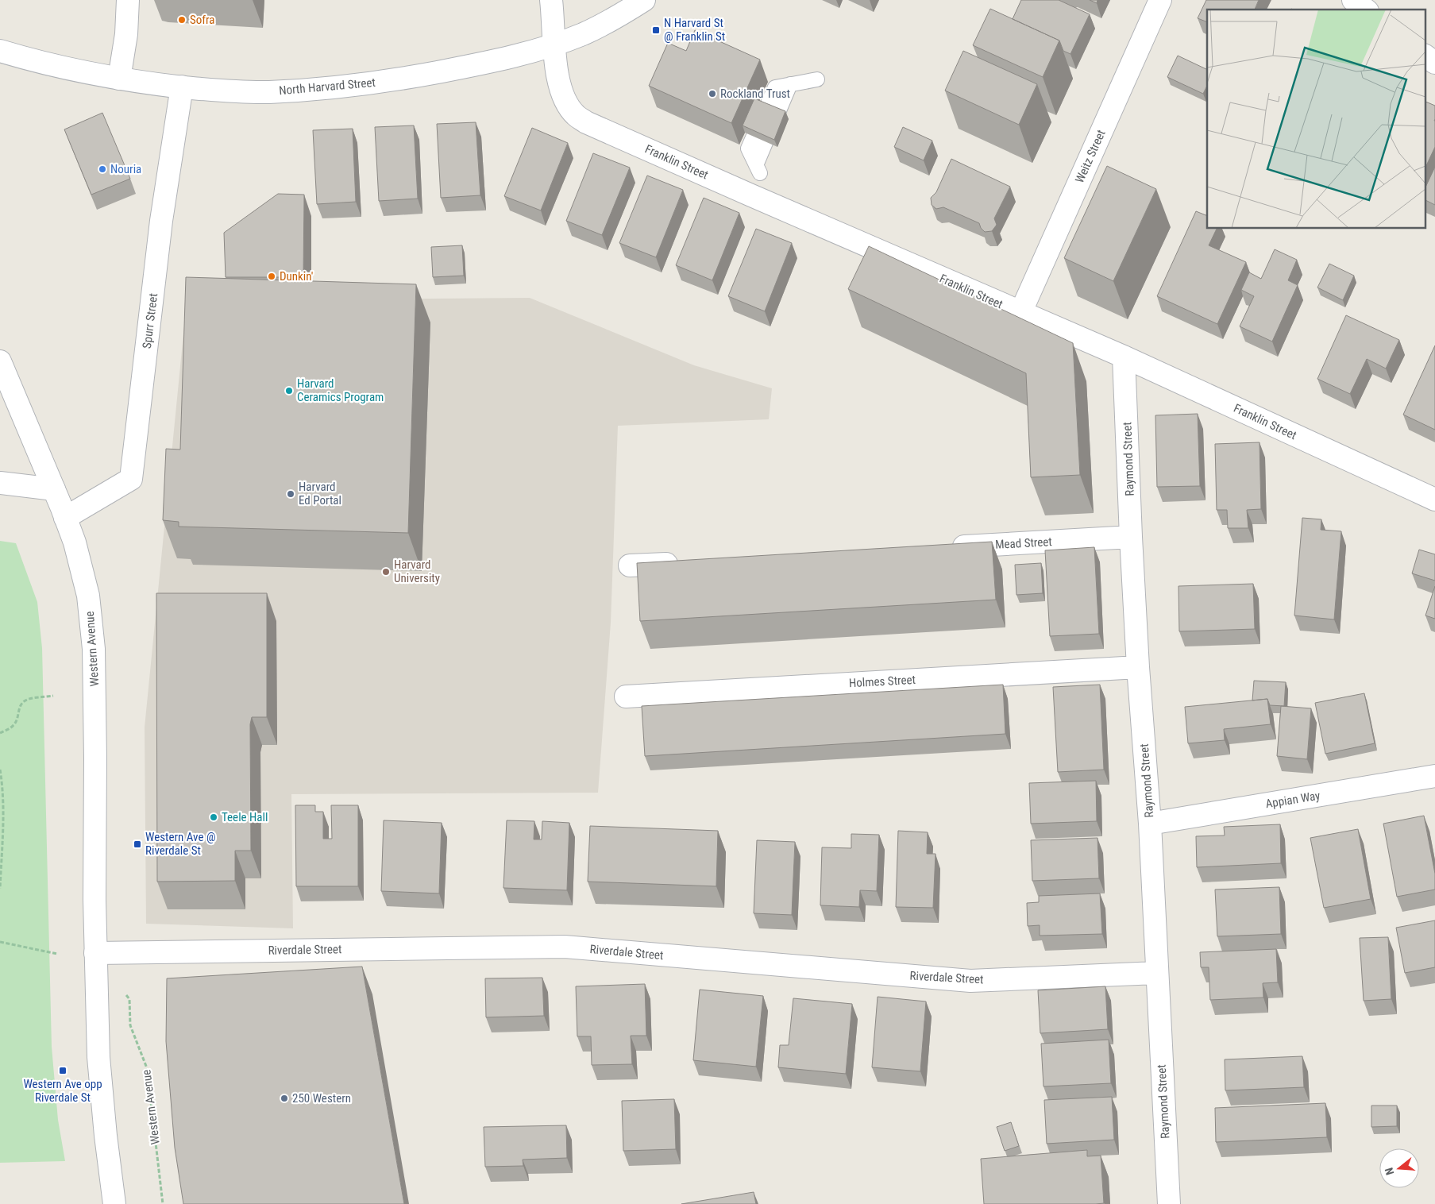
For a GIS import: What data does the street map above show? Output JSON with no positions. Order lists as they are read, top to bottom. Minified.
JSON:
{"streets":{"street":["North Harvard Street","Weitz Street","Franklin Street","Spurr Street","Raymond Street","Mead Street","Western Avenue","Holmes Street","Appian Way","Riverdale Street"]},"crossings":[["North Harvard Street","Franklin Street"],["North Harvard Street","Spurr Street"],["Weitz Street","Franklin Street"],["Franklin Street","Raymond Street"],["Spurr Street","Western Avenue"],["Raymond Street","Mead Street"],["Raymond Street","Holmes Street"],["Raymond Street","Appian Way"],["Raymond Street","Riverdale Street"],["Western Avenue","Riverdale Street"]],"places":{"other":["Sofra","Rockland Trust","Nouria","Dunkin'","Harvard Ceramics Program","Harvard Ed Portal","Harvard University","Teele Hall","250 Western"],"transit":["N Harvard St @ Franklin St","Western Ave @ Riverdale St","Western Ave opp Riverdale St"]},"north":"left"}
